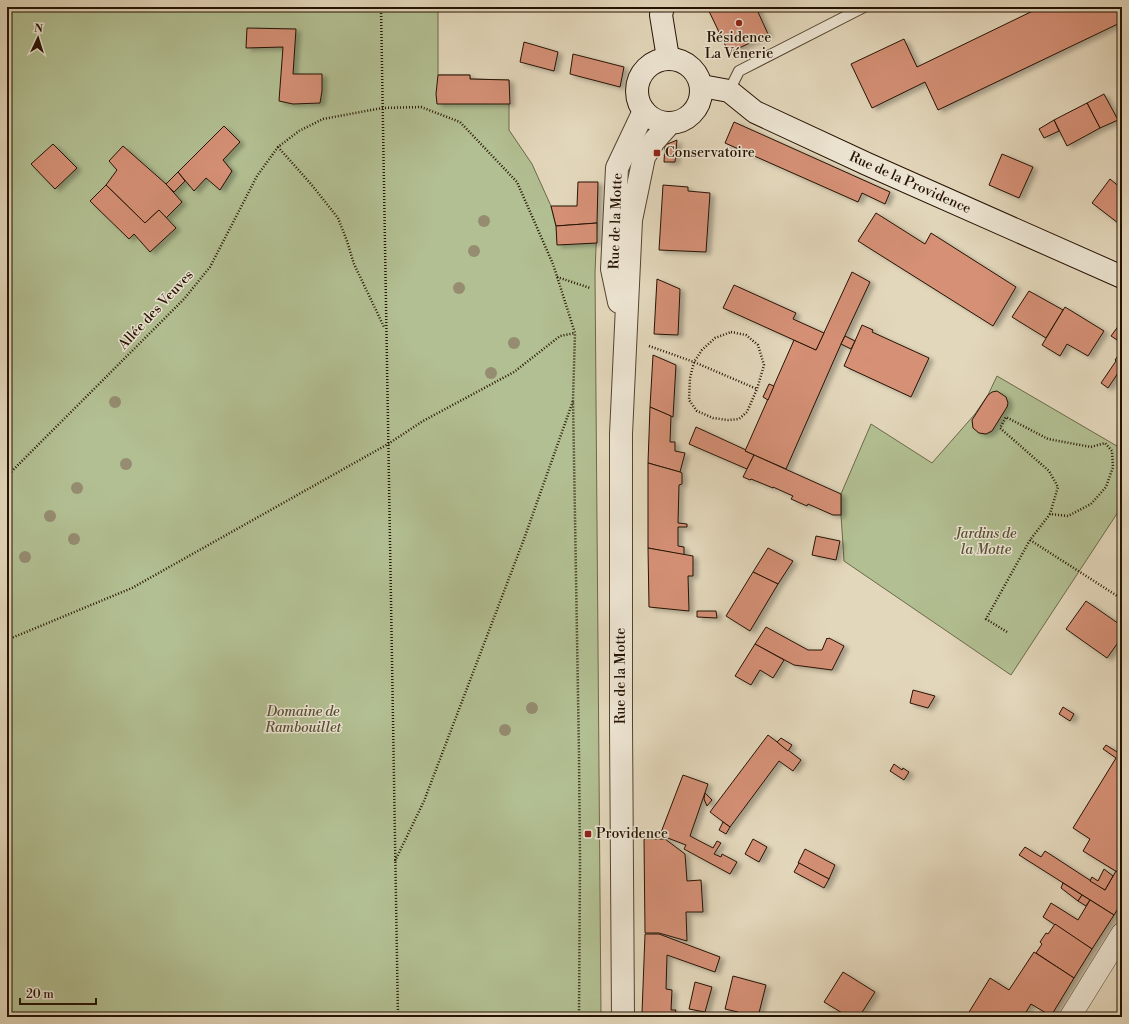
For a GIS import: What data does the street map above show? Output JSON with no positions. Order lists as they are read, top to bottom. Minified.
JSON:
{"streets":{"street":["Rue de la Providence","Rue de la Motte"],"path":["Allée des Veuves"]},"crossings":[["Rue de la Providence","Rue de la Motte"]],"parks":["Jardins de la Motte","Domaine de Rambouillet"],"places":{"other":["Résidence La Vénerie"],"transit":["Conservatoire","Providence"]},"scale_bar":"20 m","north":"top"}
